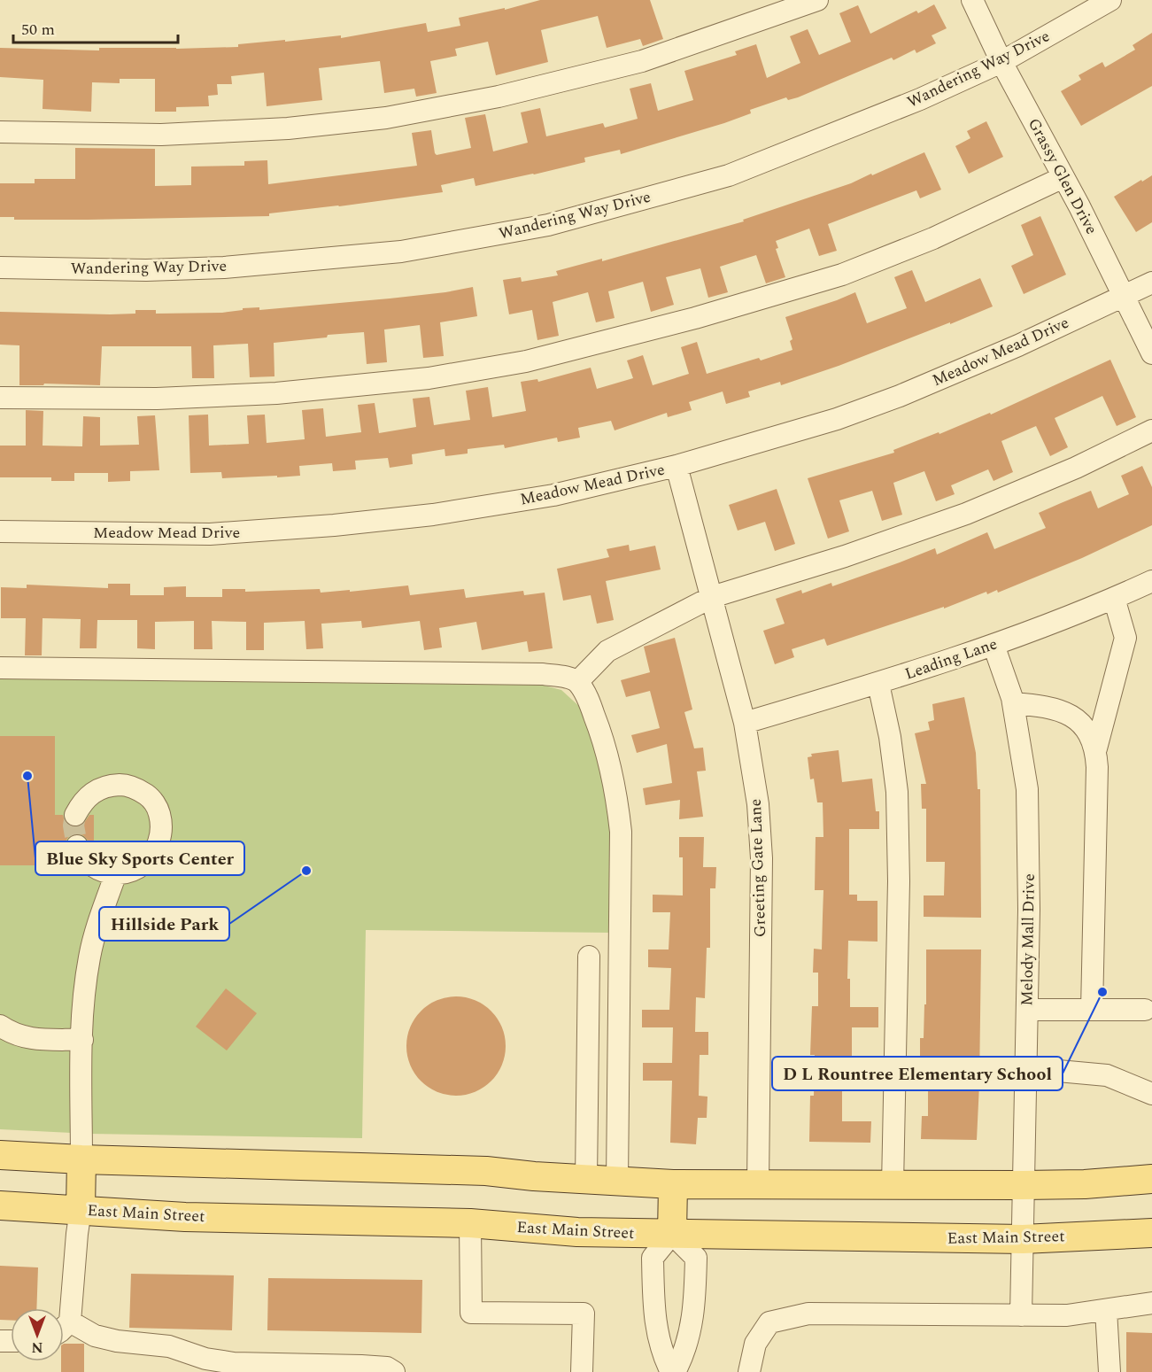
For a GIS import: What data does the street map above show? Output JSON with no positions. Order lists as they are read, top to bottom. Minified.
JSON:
{"streets":{"main road":["East Main Street"],"street":["Wandering Way Drive","Grassy Glen Drive","Meadow Mead Drive","Leading Lane","Greeting Gate Lane","Melody Mall Drive"]},"crossings":[["Wandering Way Drive","Grassy Glen Drive"],["Grassy Glen Drive","Meadow Mead Drive"],["Meadow Mead Drive","Greeting Gate Lane"],["Leading Lane","Greeting Gate Lane"],["Leading Lane","Melody Mall Drive"],["Melody Mall Drive","East Main Street"]],"places":["Blue Sky Sports Center","Hillside Park","D L Rountree Elementary School"],"scale_bar":"50 m","north":"bottom"}
